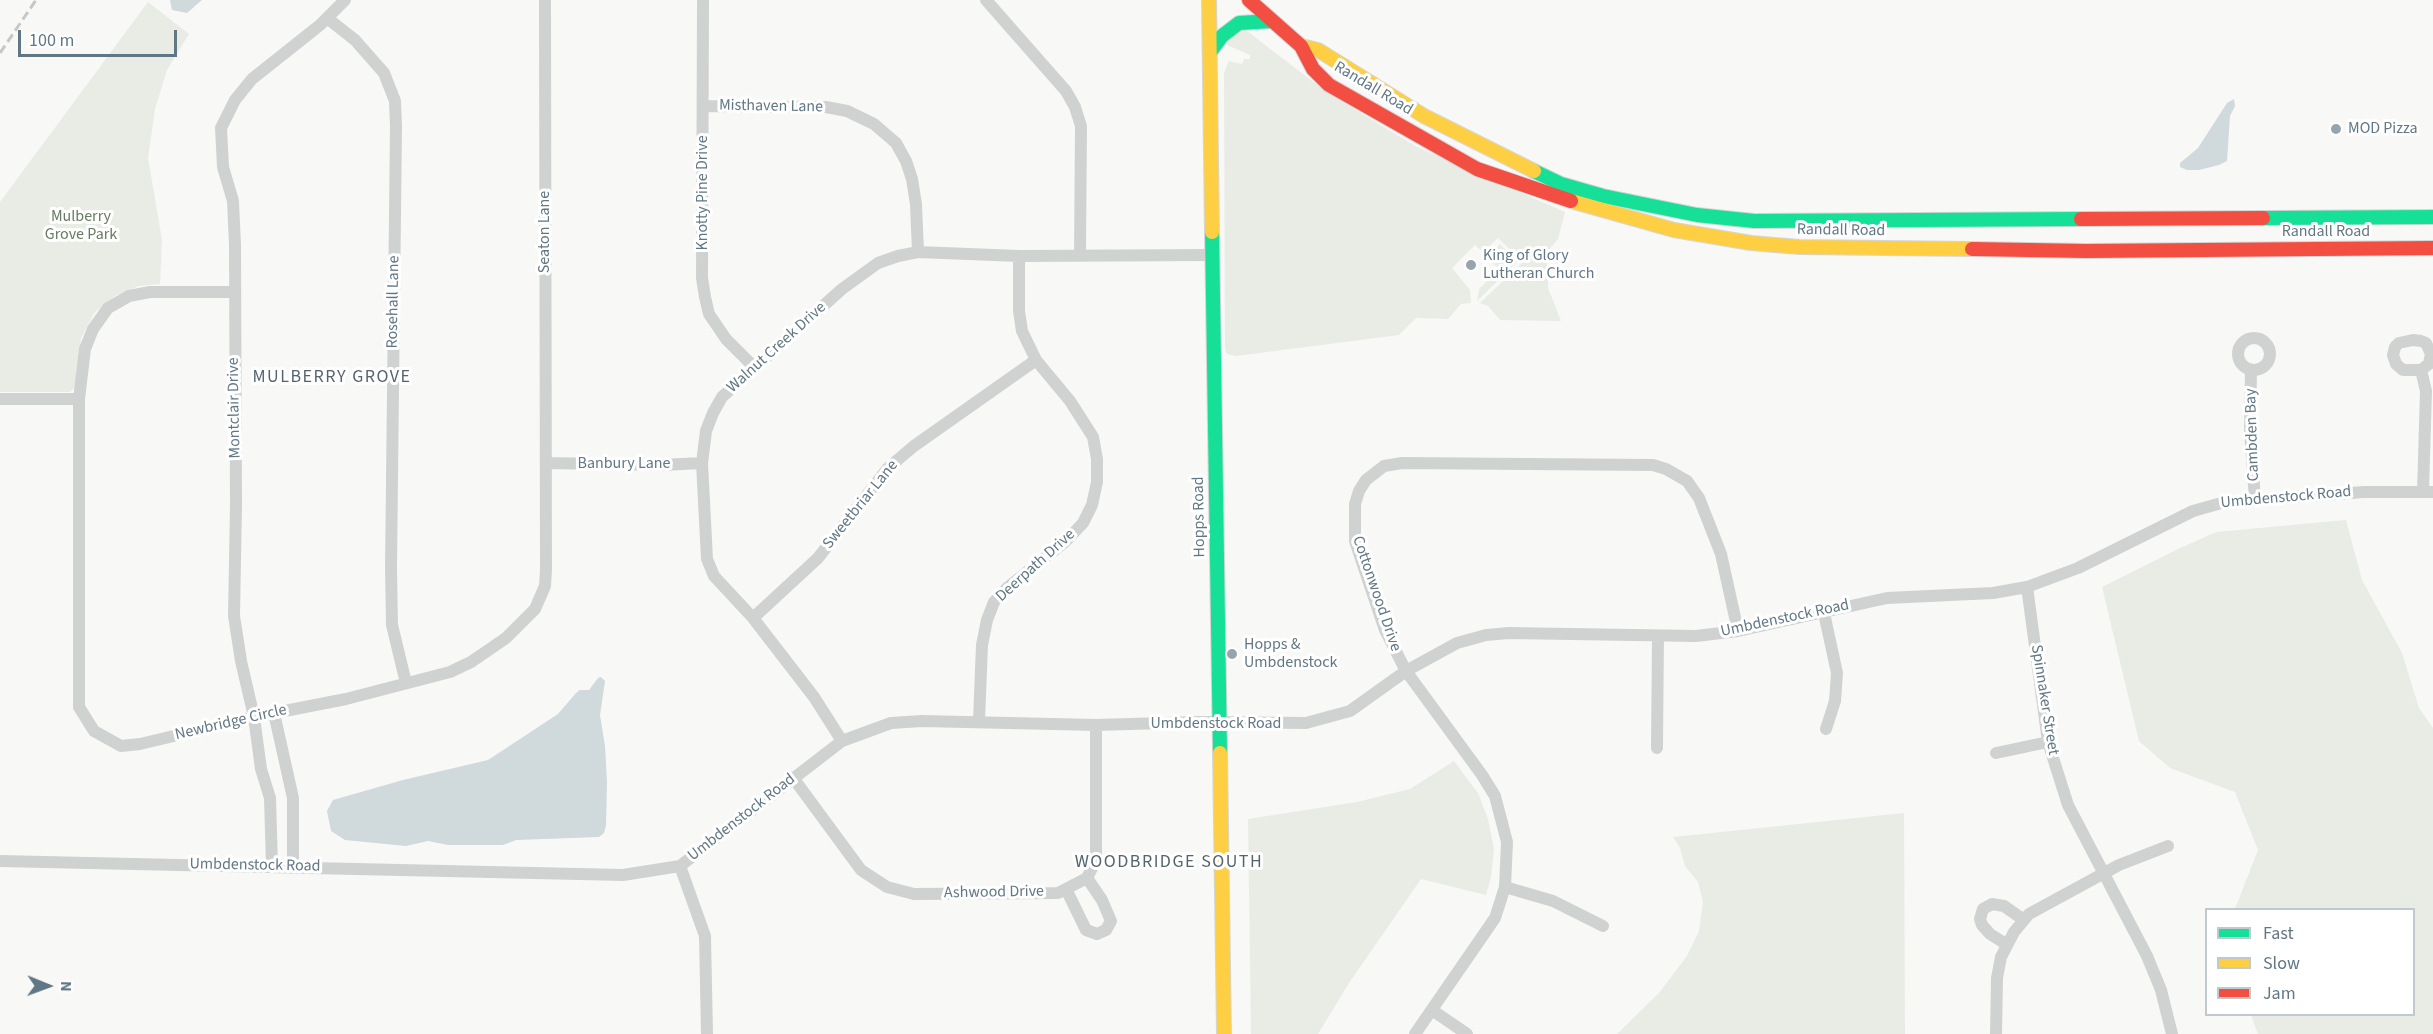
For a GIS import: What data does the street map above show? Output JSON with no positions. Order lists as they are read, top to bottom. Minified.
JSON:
{"streets":{"main road":["Randall Road","Hopps Road"],"street":["Misthaven Lane","Knotty Pine Drive","Seaton Lane","Rosehall Lane","Walnut Creek Drive","Montclair Drive","Cambden Bay","Banbury Lane","Umbdenstock Road","Sweetbriar Lane","Deerpath Drive","Cottonwood Drive","Spinnaker Street","Newbridge Circle","Ashwood Drive"]},"crossings":[["Misthaven Lane","Knotty Pine Drive"],["Misthaven Lane","Walnut Creek Drive"],["Knotty Pine Drive","Walnut Creek Drive"],["Seaton Lane","Banbury Lane"],["Seaton Lane","Newbridge Circle"],["Rosehall Lane","Montclair Drive"],["Rosehall Lane","Newbridge Circle"],["Walnut Creek Drive","Banbury Lane"],["Walnut Creek Drive","Umbdenstock Road"],["Walnut Creek Drive","Sweetbriar Lane"],["Walnut Creek Drive","Hopps Road"],["Walnut Creek Drive","Deerpath Drive"],["Montclair Drive","Umbdenstock Road"],["Montclair Drive","Newbridge Circle"],["Cambden Bay","Umbdenstock Road"],["Banbury Lane","Newbridge Circle"],["Umbdenstock Road","Hopps Road"],["Umbdenstock Road","Deerpath Drive"],["Umbdenstock Road","Cottonwood Drive"],["Umbdenstock Road","Spinnaker Street"],["Umbdenstock Road","Ashwood Drive"],["Sweetbriar Lane","Deerpath Drive"]],"districts":["MULBERRY GROVE","WOODBRIDGE SOUTH"],"parks":["Mulberry Grove Park"],"places":["MOD Pizza","King of Glory Lutheran Church","Hopps & Umbdenstock"],"legend":["Fast","Slow","Jam"],"scale_bar":"100 m","north":"right"}
